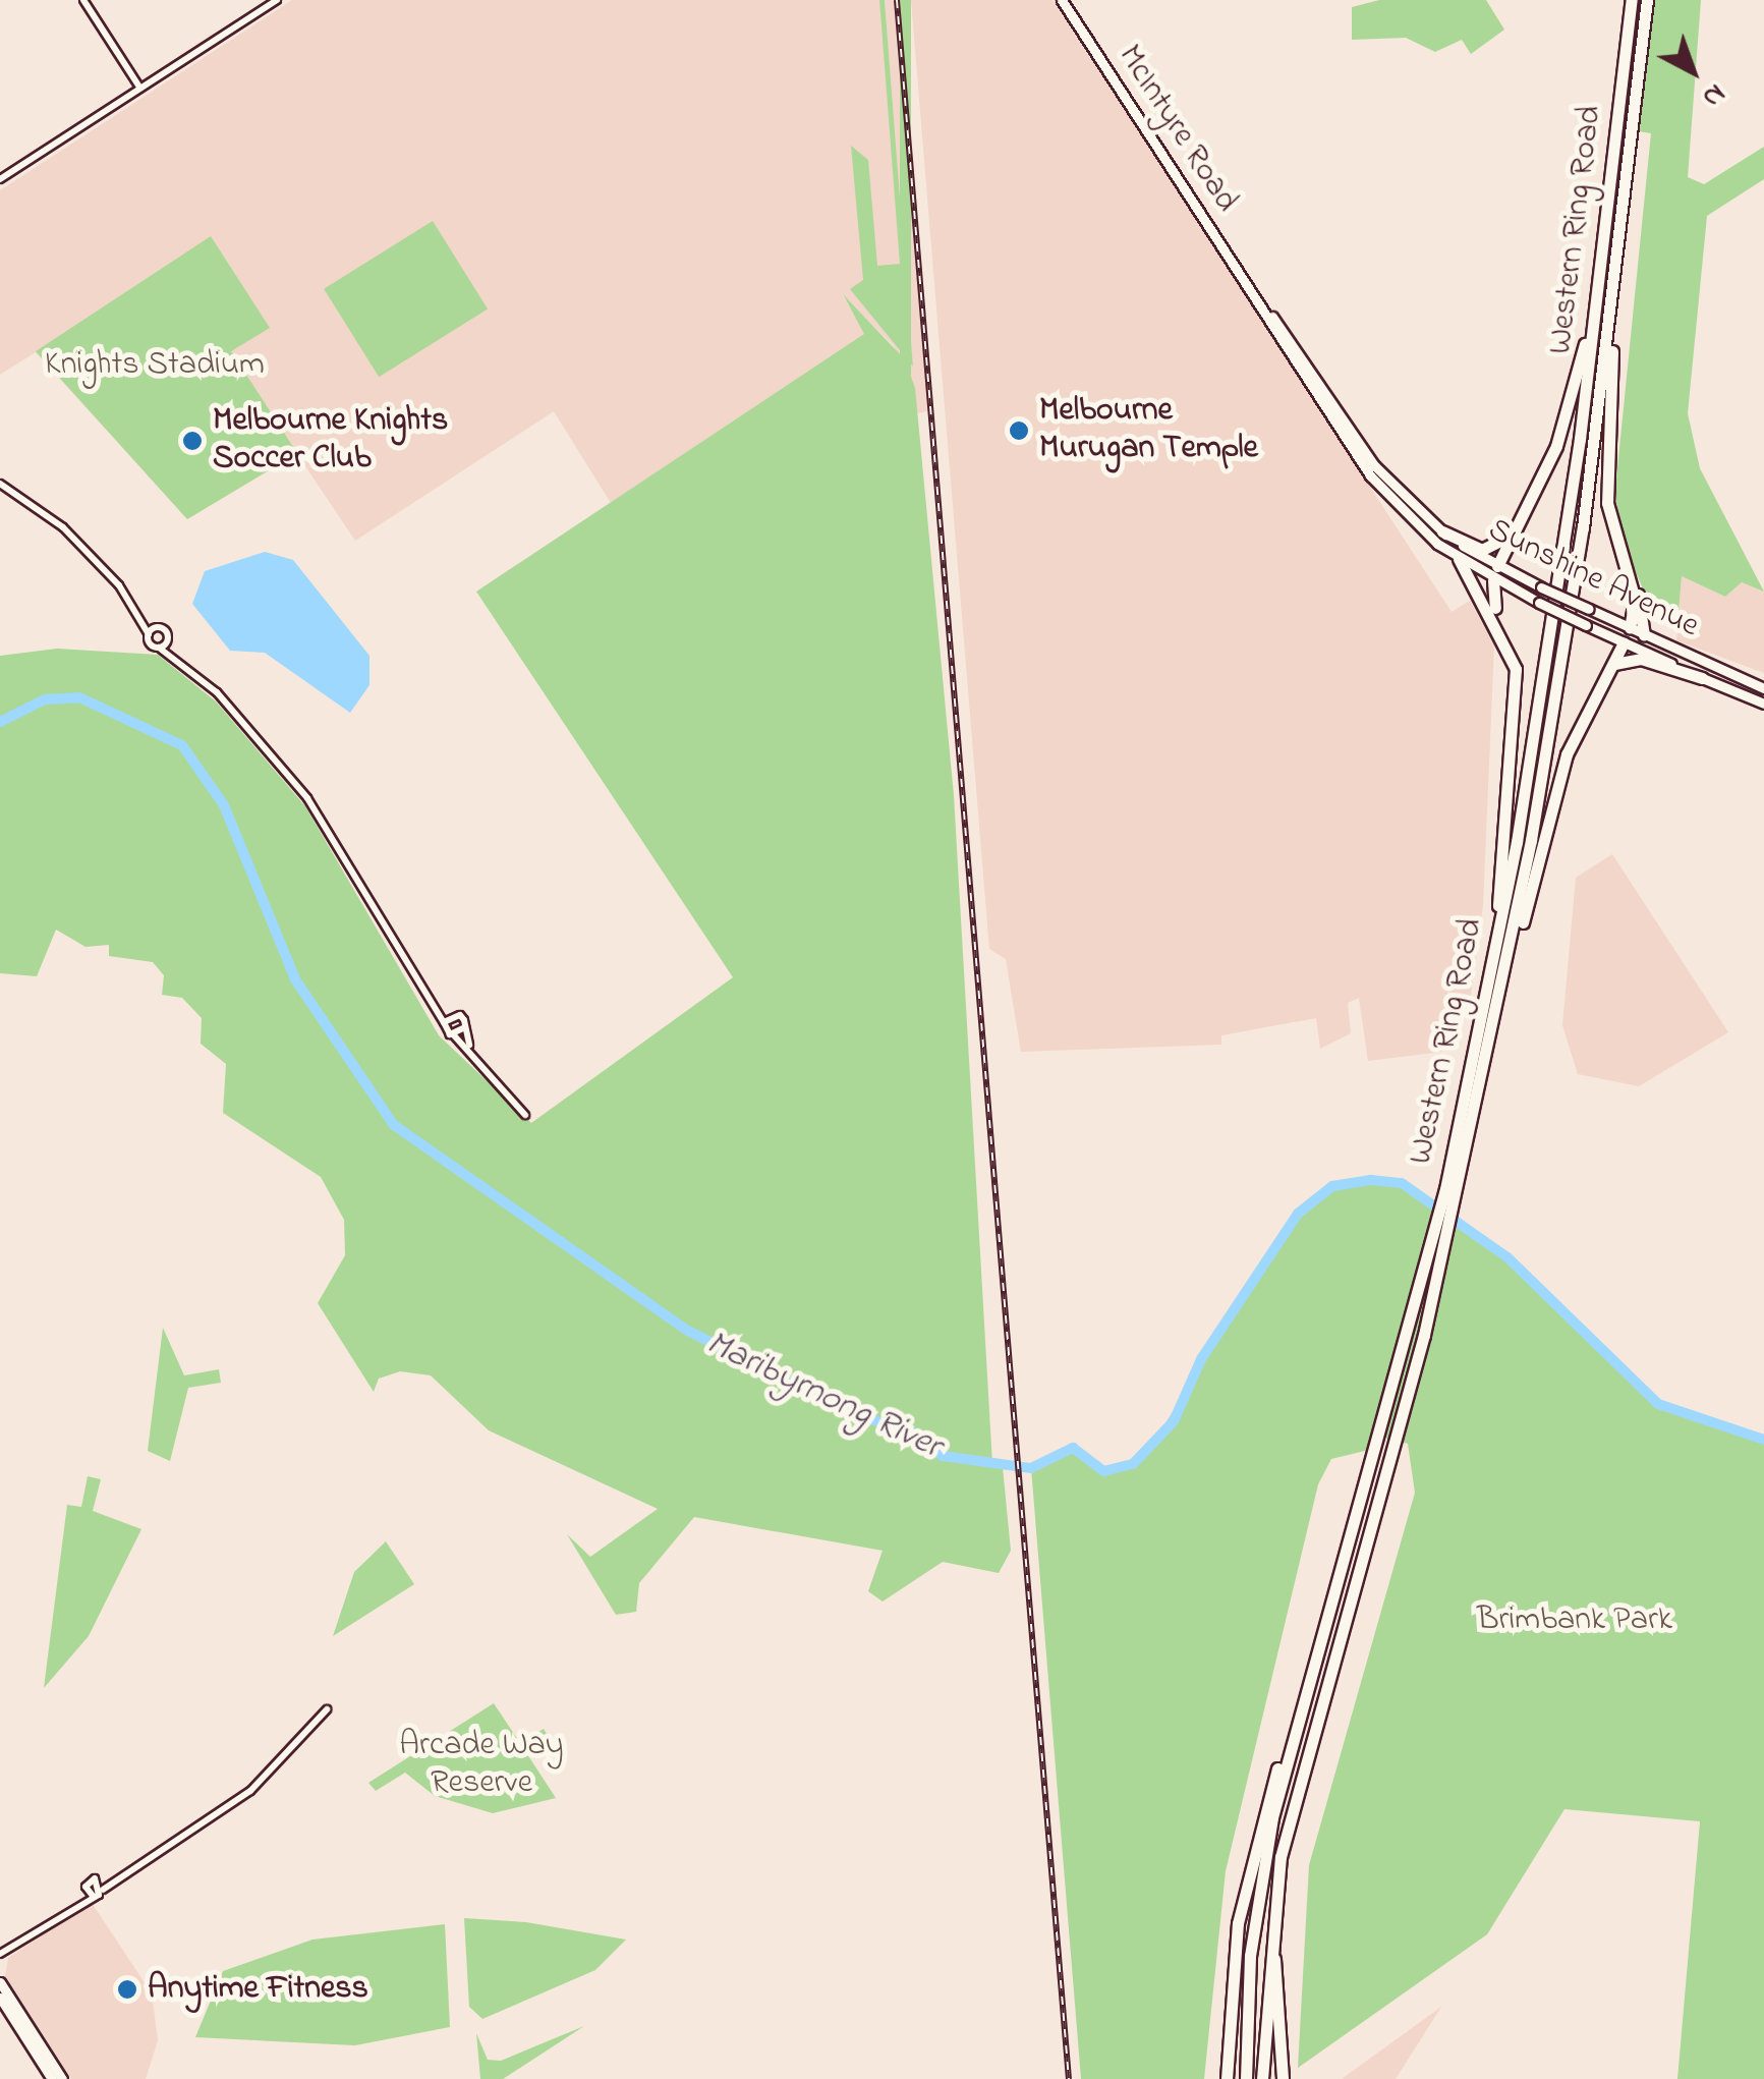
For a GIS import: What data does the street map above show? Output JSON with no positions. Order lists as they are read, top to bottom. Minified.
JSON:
{"streets":{"highway":["Western Ring Road"],"main road":["McIntyre Road","Sunshine Avenue"]},"crossings":[["McIntyre Road","Sunshine Avenue"]],"water":["Maribyrnong River"],"parks":["Knights Stadium","Brimbank Park","Arcade Way Reserve"],"places":["Melbourne Murugan Temple","Melbourne Knights Soccer Club","Anytime Fitness"],"north":"bottom right"}
